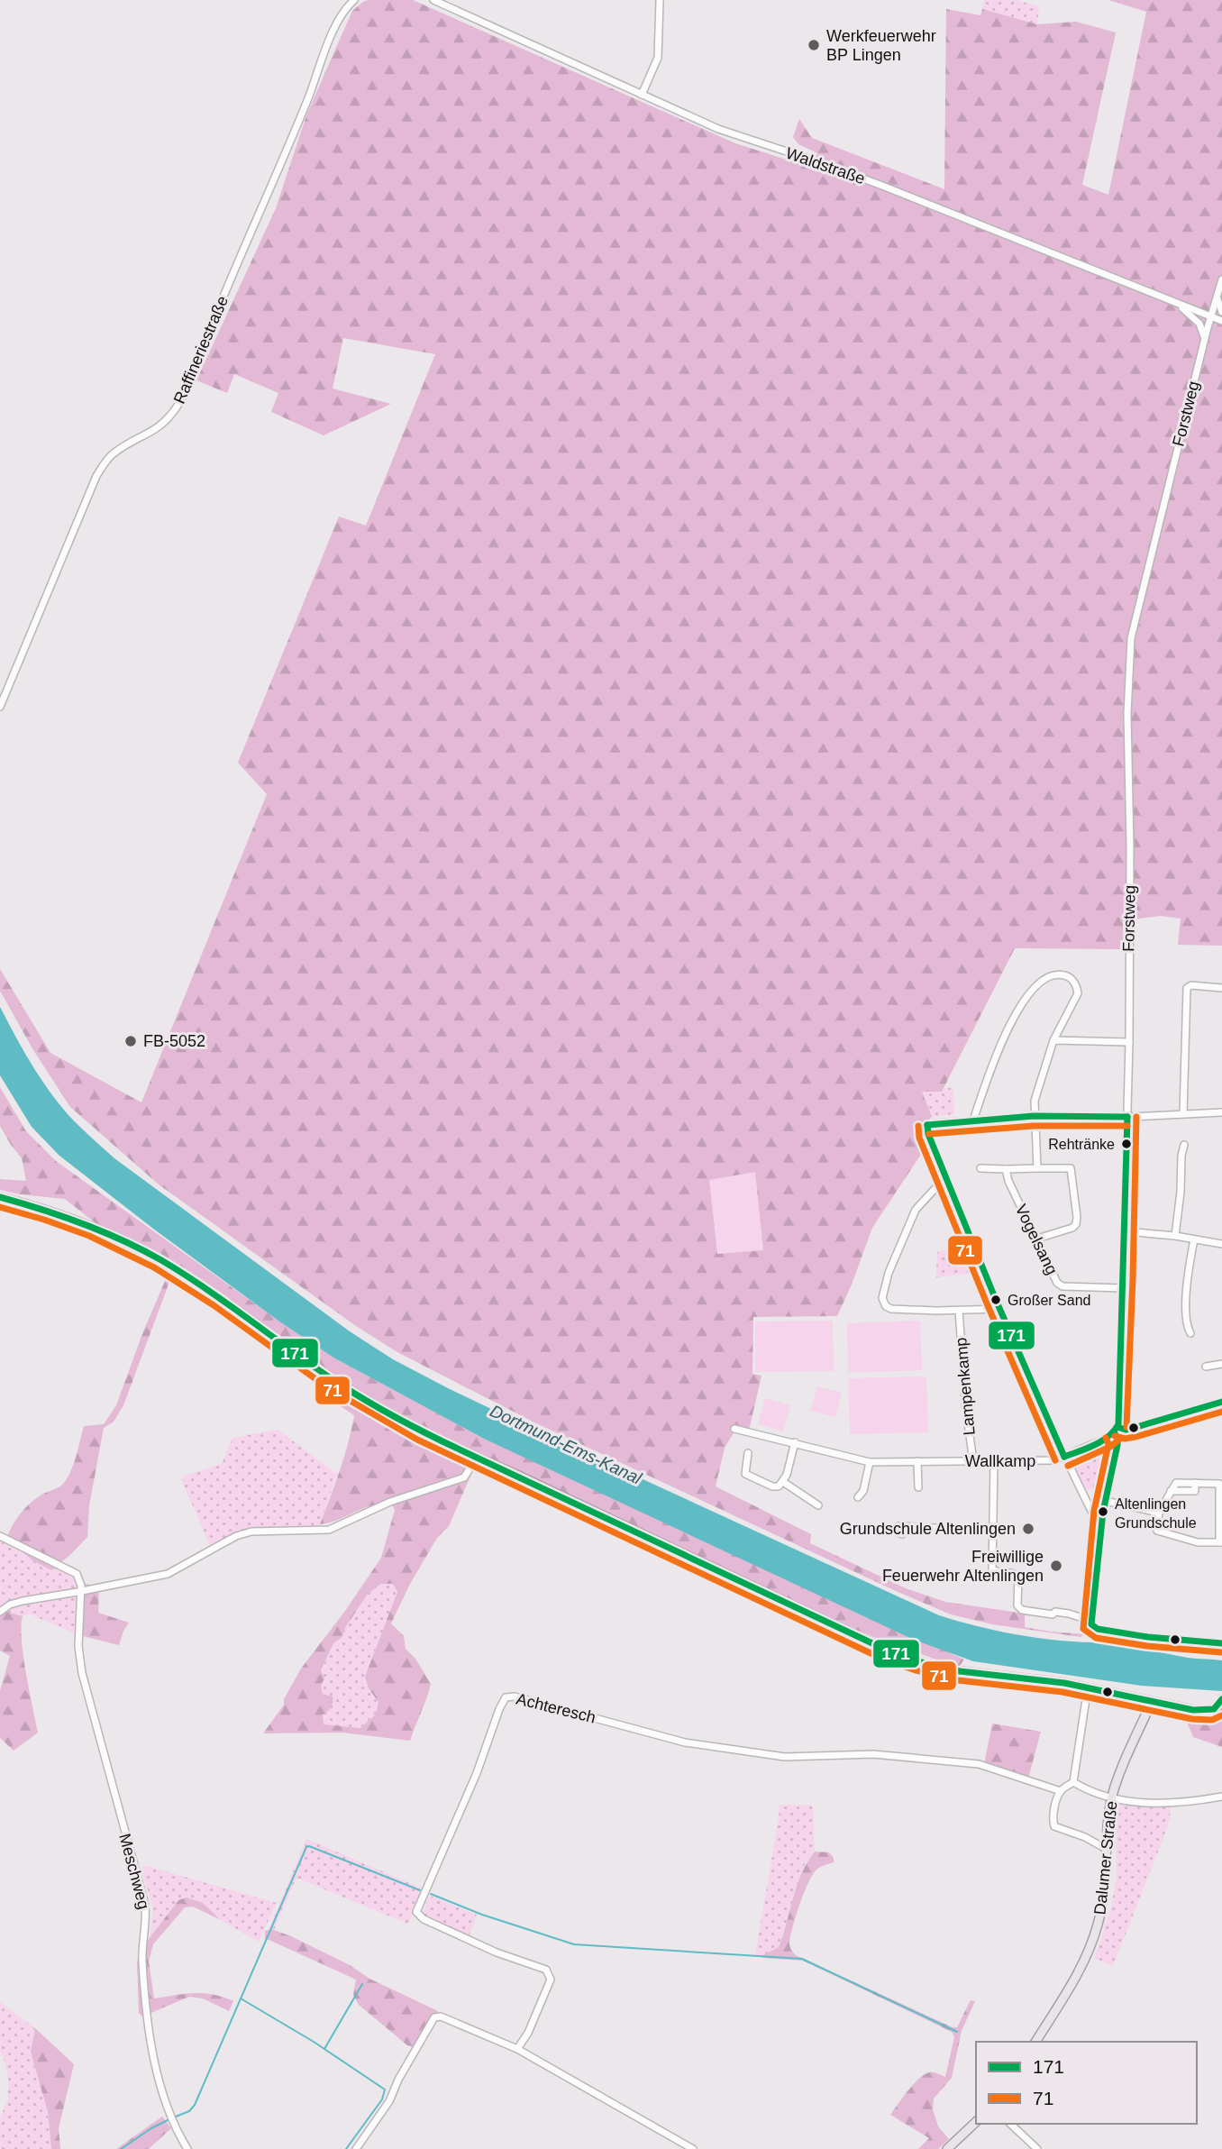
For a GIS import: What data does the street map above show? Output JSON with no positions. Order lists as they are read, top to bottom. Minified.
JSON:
{"streets":{"main road":["Dalumer Straße"],"street":["Waldstraße","Raffineriestraße","Forstweg","Vogelsang","Lampenkamp","Wallkamp","Achteresch","Meschweg"]},"crossings":[["Waldstraße","Forstweg"],["Forstweg","Vogelsang"],["Forstweg","Wallkamp"],["Lampenkamp","Wallkamp"]],"water":["Dortmund-Ems-Kanal"],"places":["Werkfeuerwehr BP Lingen","FB-5052","Rehtränke","Großer Sand","Altenlingen Grundschule","Grundschule Altenlingen","Freiwillige Feuerwehr Altenlingen"],"lines":["transit line 171","transit line 71"],"legend":["171","71"]}
